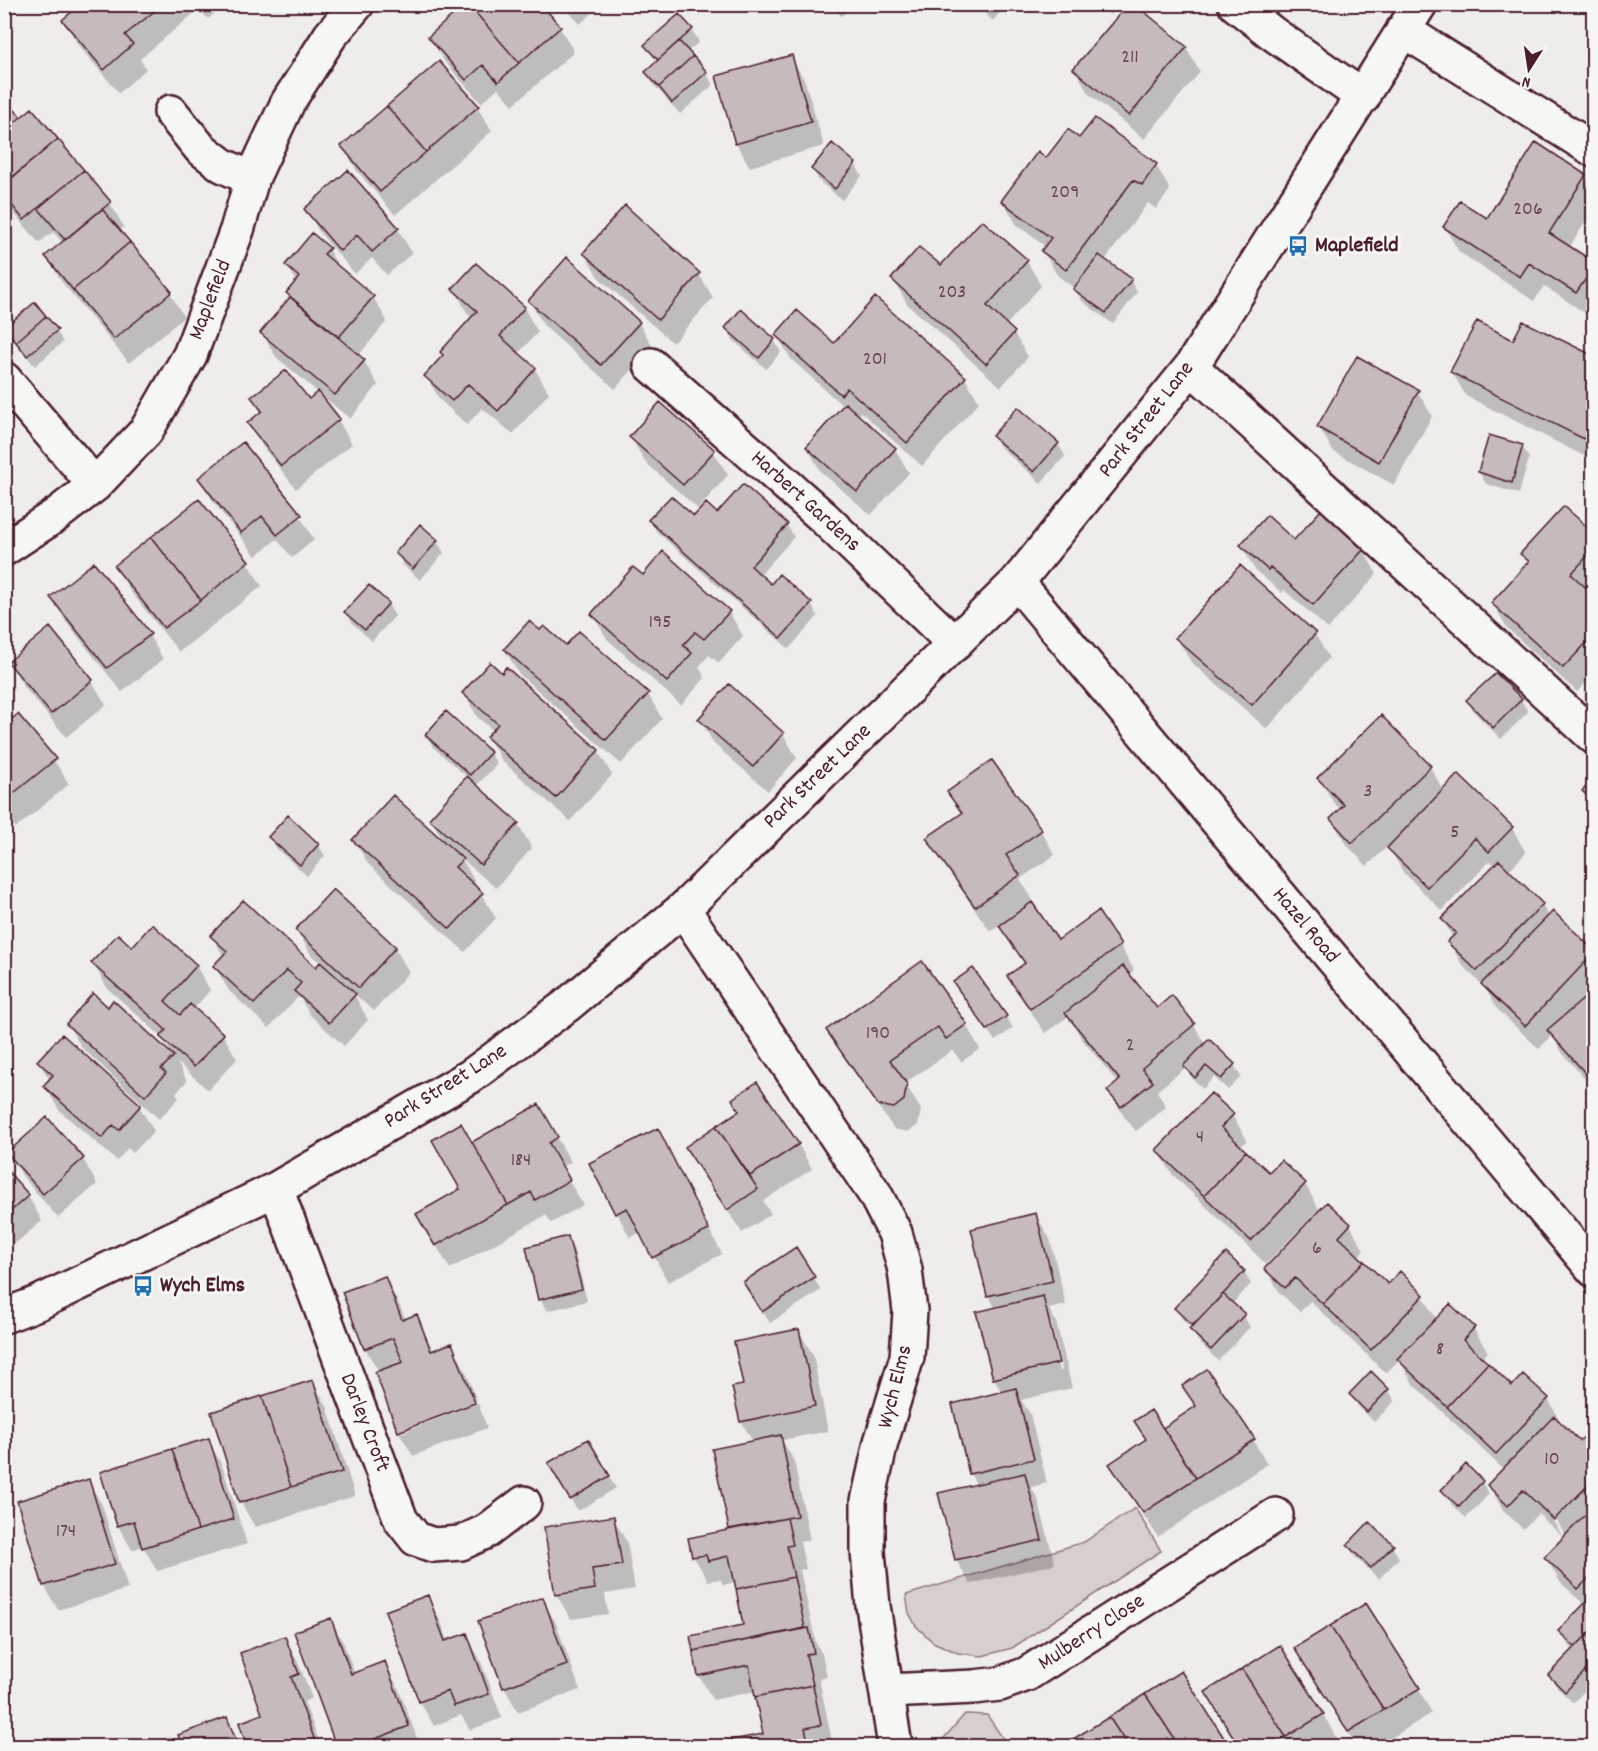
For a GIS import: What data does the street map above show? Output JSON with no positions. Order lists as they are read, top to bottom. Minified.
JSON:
{"streets":{"street":["Maplefield","Park Street Lane","Harbert Gardens","Hazel Road","Wych Elms","Darley Croft","Mulberry Close"]},"crossings":[["Park Street Lane","Harbert Gardens"],["Park Street Lane","Hazel Road"],["Park Street Lane","Wych Elms"],["Park Street Lane","Darley Croft"],["Wych Elms","Mulberry Close"]],"places":{"bus stop":["Maplefield","Wych Elms"]},"house_numbers":["211","209","206","203","201","195","3","5","190","2","4","184","6","8","10","174"],"north":"bottom"}
